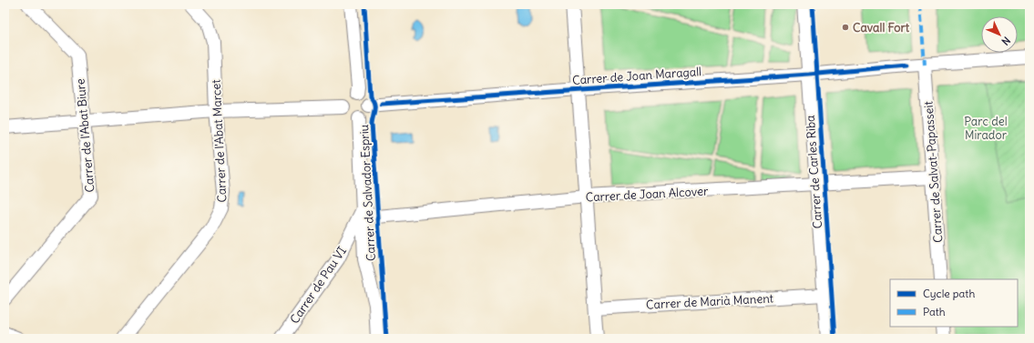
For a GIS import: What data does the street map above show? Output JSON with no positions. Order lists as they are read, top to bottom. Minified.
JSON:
{"streets":{"street":["Carrer de Joan Maragall","Carrer de l'Abat Biure","Carrer de l'Abat Marcet","Carrer de Carles Riba","Carrer de Salvat-Papasseit","Carrer de Salvador Espriu","Carrer de Joan Alcover","Carrer de Pau VI","Carrer de Marià Manent"]},"crossings":[["Carrer de Joan Maragall","Carrer de Carles Riba"],["Carrer de Joan Maragall","Carrer de Salvat-Papasseit"],["Carrer de Joan Maragall","Carrer de Salvador Espriu"],["Carrer de Carles Riba","Carrer de Joan Alcover"],["Carrer de Carles Riba","Carrer de Marià Manent"],["Carrer de Salvat-Papasseit","Carrer de Joan Alcover"],["Carrer de Salvador Espriu","Carrer de Joan Alcover"],["Carrer de Salvador Espriu","Carrer de Pau VI"],["Carrer de Joan Alcover","Carrer de Pau VI"]],"parks":["Parc del Mirador"],"places":["Cavall Fort"],"legend":["Cycle path","Path"],"north":"bottom right"}
